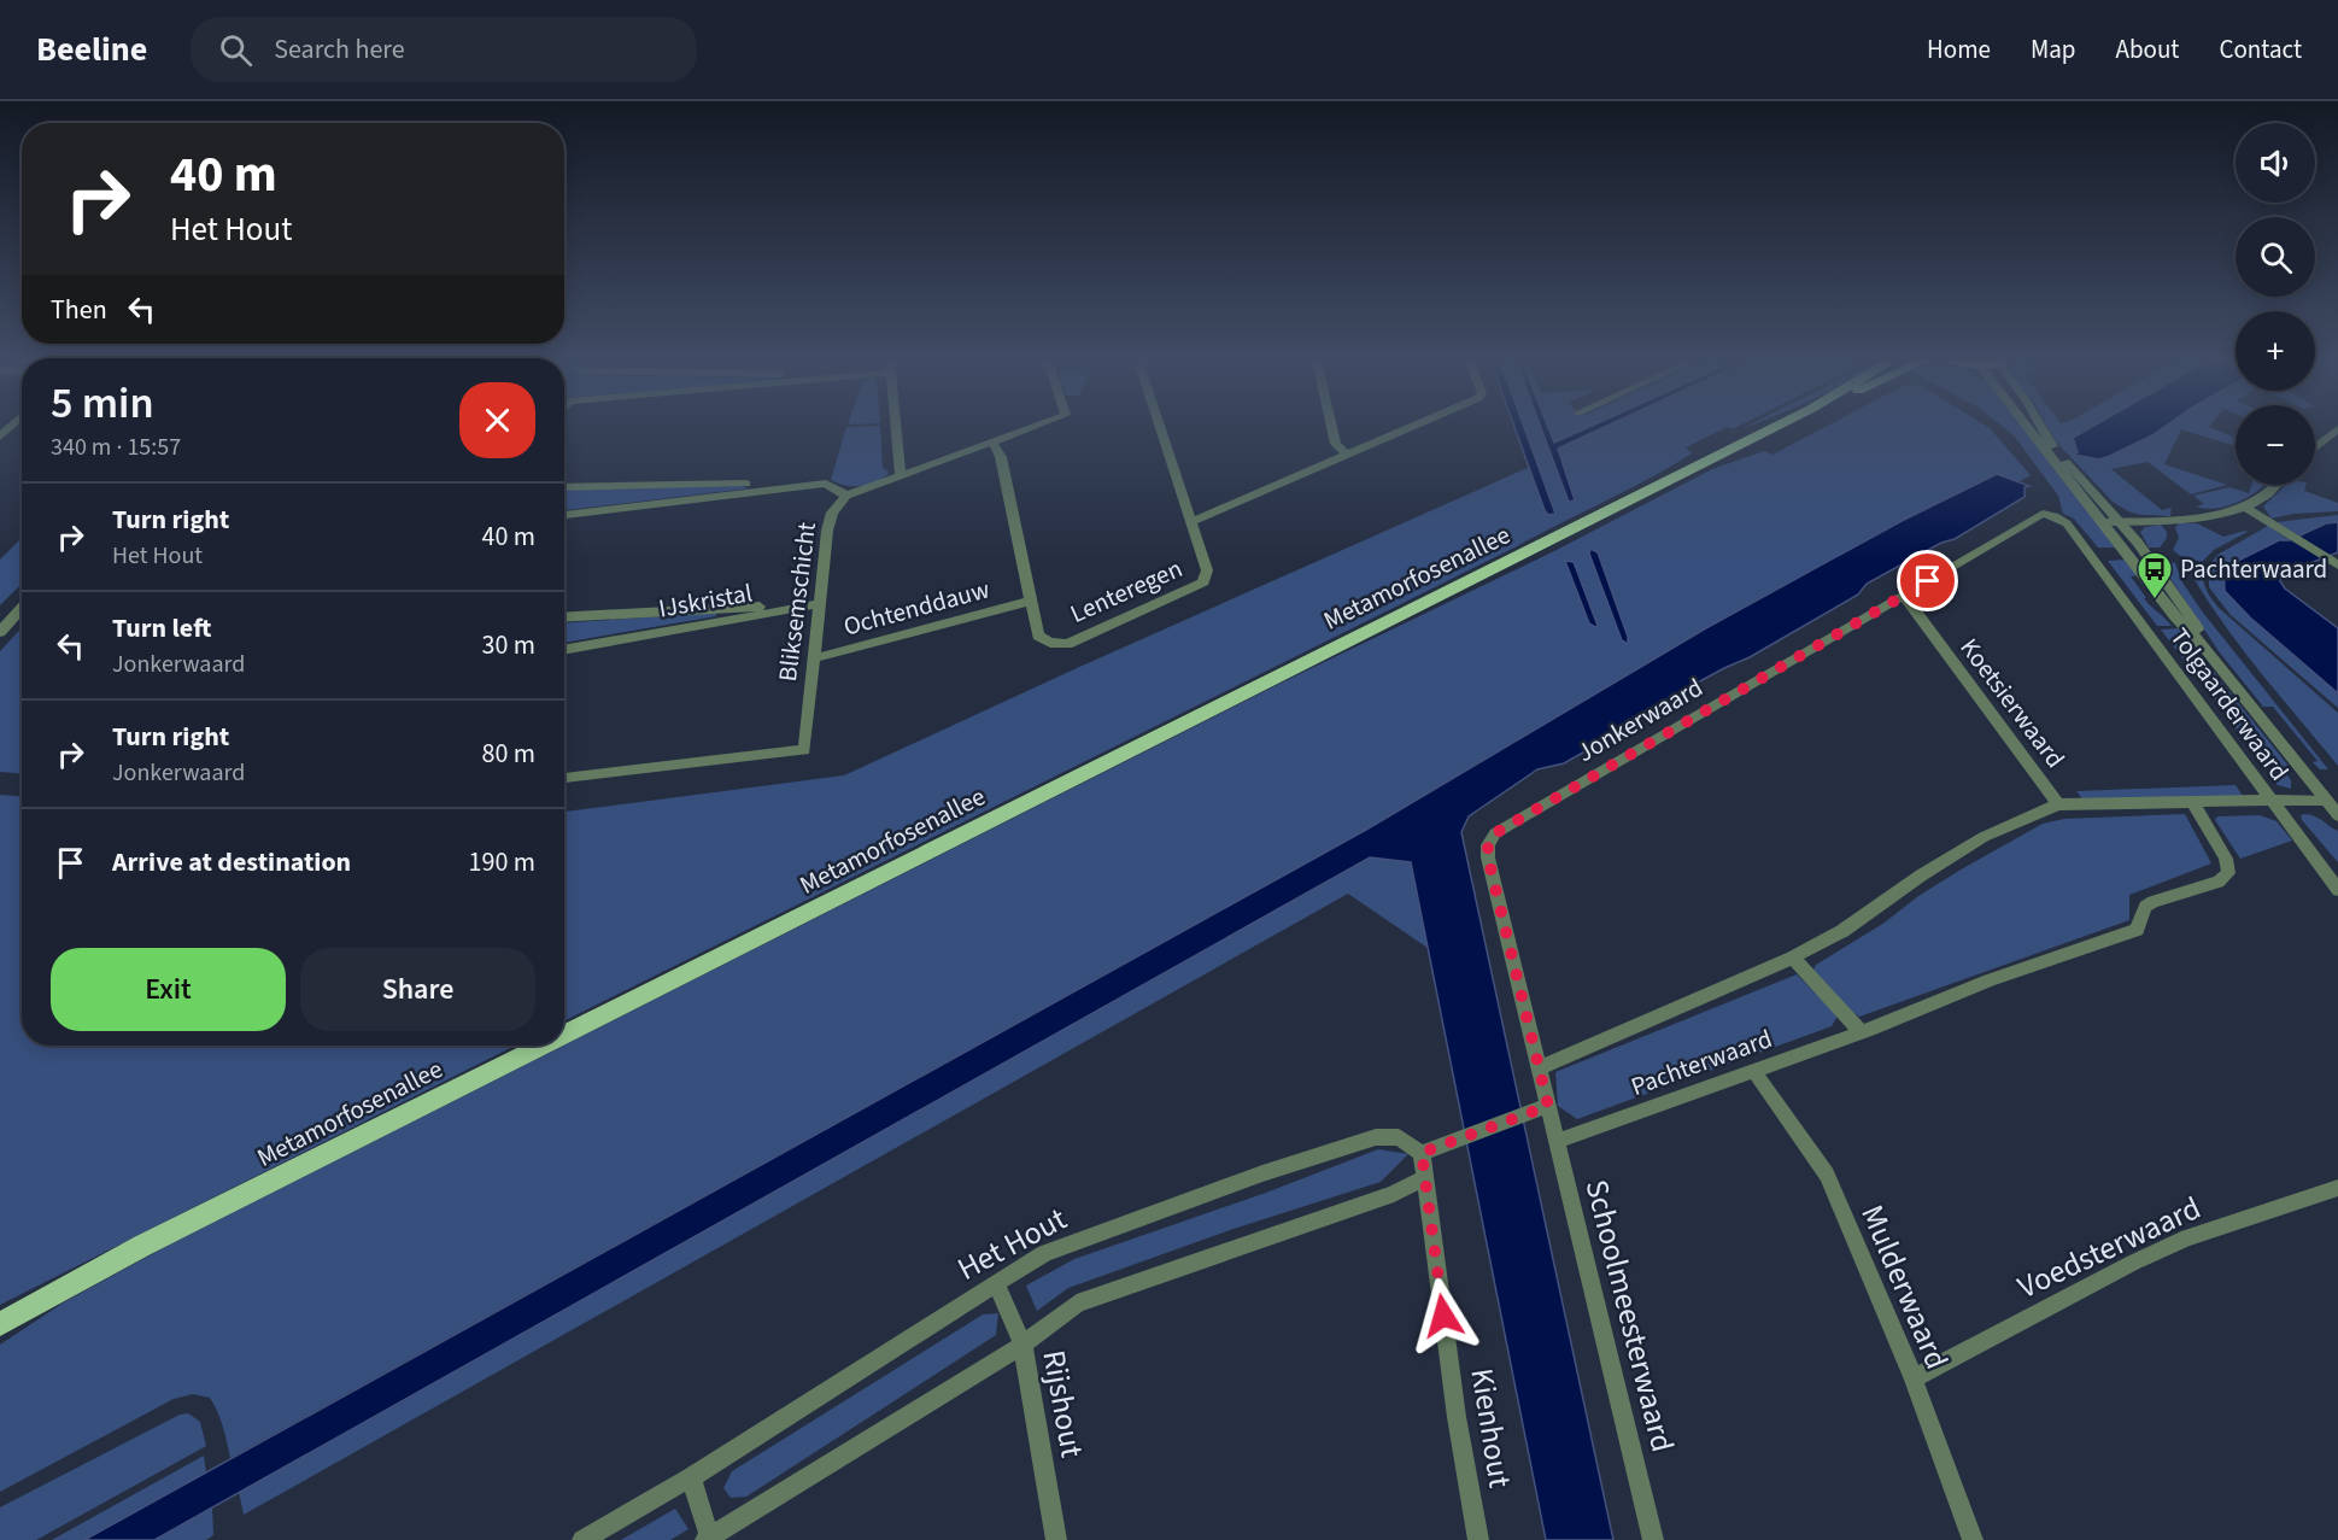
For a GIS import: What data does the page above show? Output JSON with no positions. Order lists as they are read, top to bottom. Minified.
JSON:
{"streets":{"main road":["Metamorfosenallee"],"street":["Lenteregen","IJskristal","Bliksemschicht","Ochtenddauw","Koetsierwaard","Tolgaarderwaard","Jonkerwaard","Pachterwaard","Het Hout","Voedsterwaard","Mulderwaard","Schoolmeesterwaard","Rijshout","Kienhout"]},"crossings":[["Lenteregen","Bliksemschicht"],["Lenteregen","Ochtenddauw"],["IJskristal","Bliksemschicht"],["Bliksemschicht","Ochtenddauw"],["Koetsierwaard","Jonkerwaard"],["Tolgaarderwaard","Jonkerwaard"],["Jonkerwaard","Schoolmeesterwaard"],["Pachterwaard","Mulderwaard"],["Pachterwaard","Schoolmeesterwaard"],["Het Hout","Rijshout"],["Het Hout","Kienhout"],["Voedsterwaard","Mulderwaard"]],"places":{"bus stop":["Pachterwaard"]},"page":{"header":"Beeline","search":"Search here","nav":["Home","Map","About","Contact"],"map_buttons":["+","−"],"turn":["40 m","Het Hout"],"then":"Then","heading":["5 min","340 m · 15:57"],"list":[{"name":"Turn right","note":"Het Hout","value":"40 m"},{"name":"Turn left","note":"Jonkerwaard","value":"30 m"},{"name":"Turn right","note":"Jonkerwaard","value":"80 m"},{"name":"Arrive at destination","value":"190 m"}],"buttons":["Exit","Share"]}}
